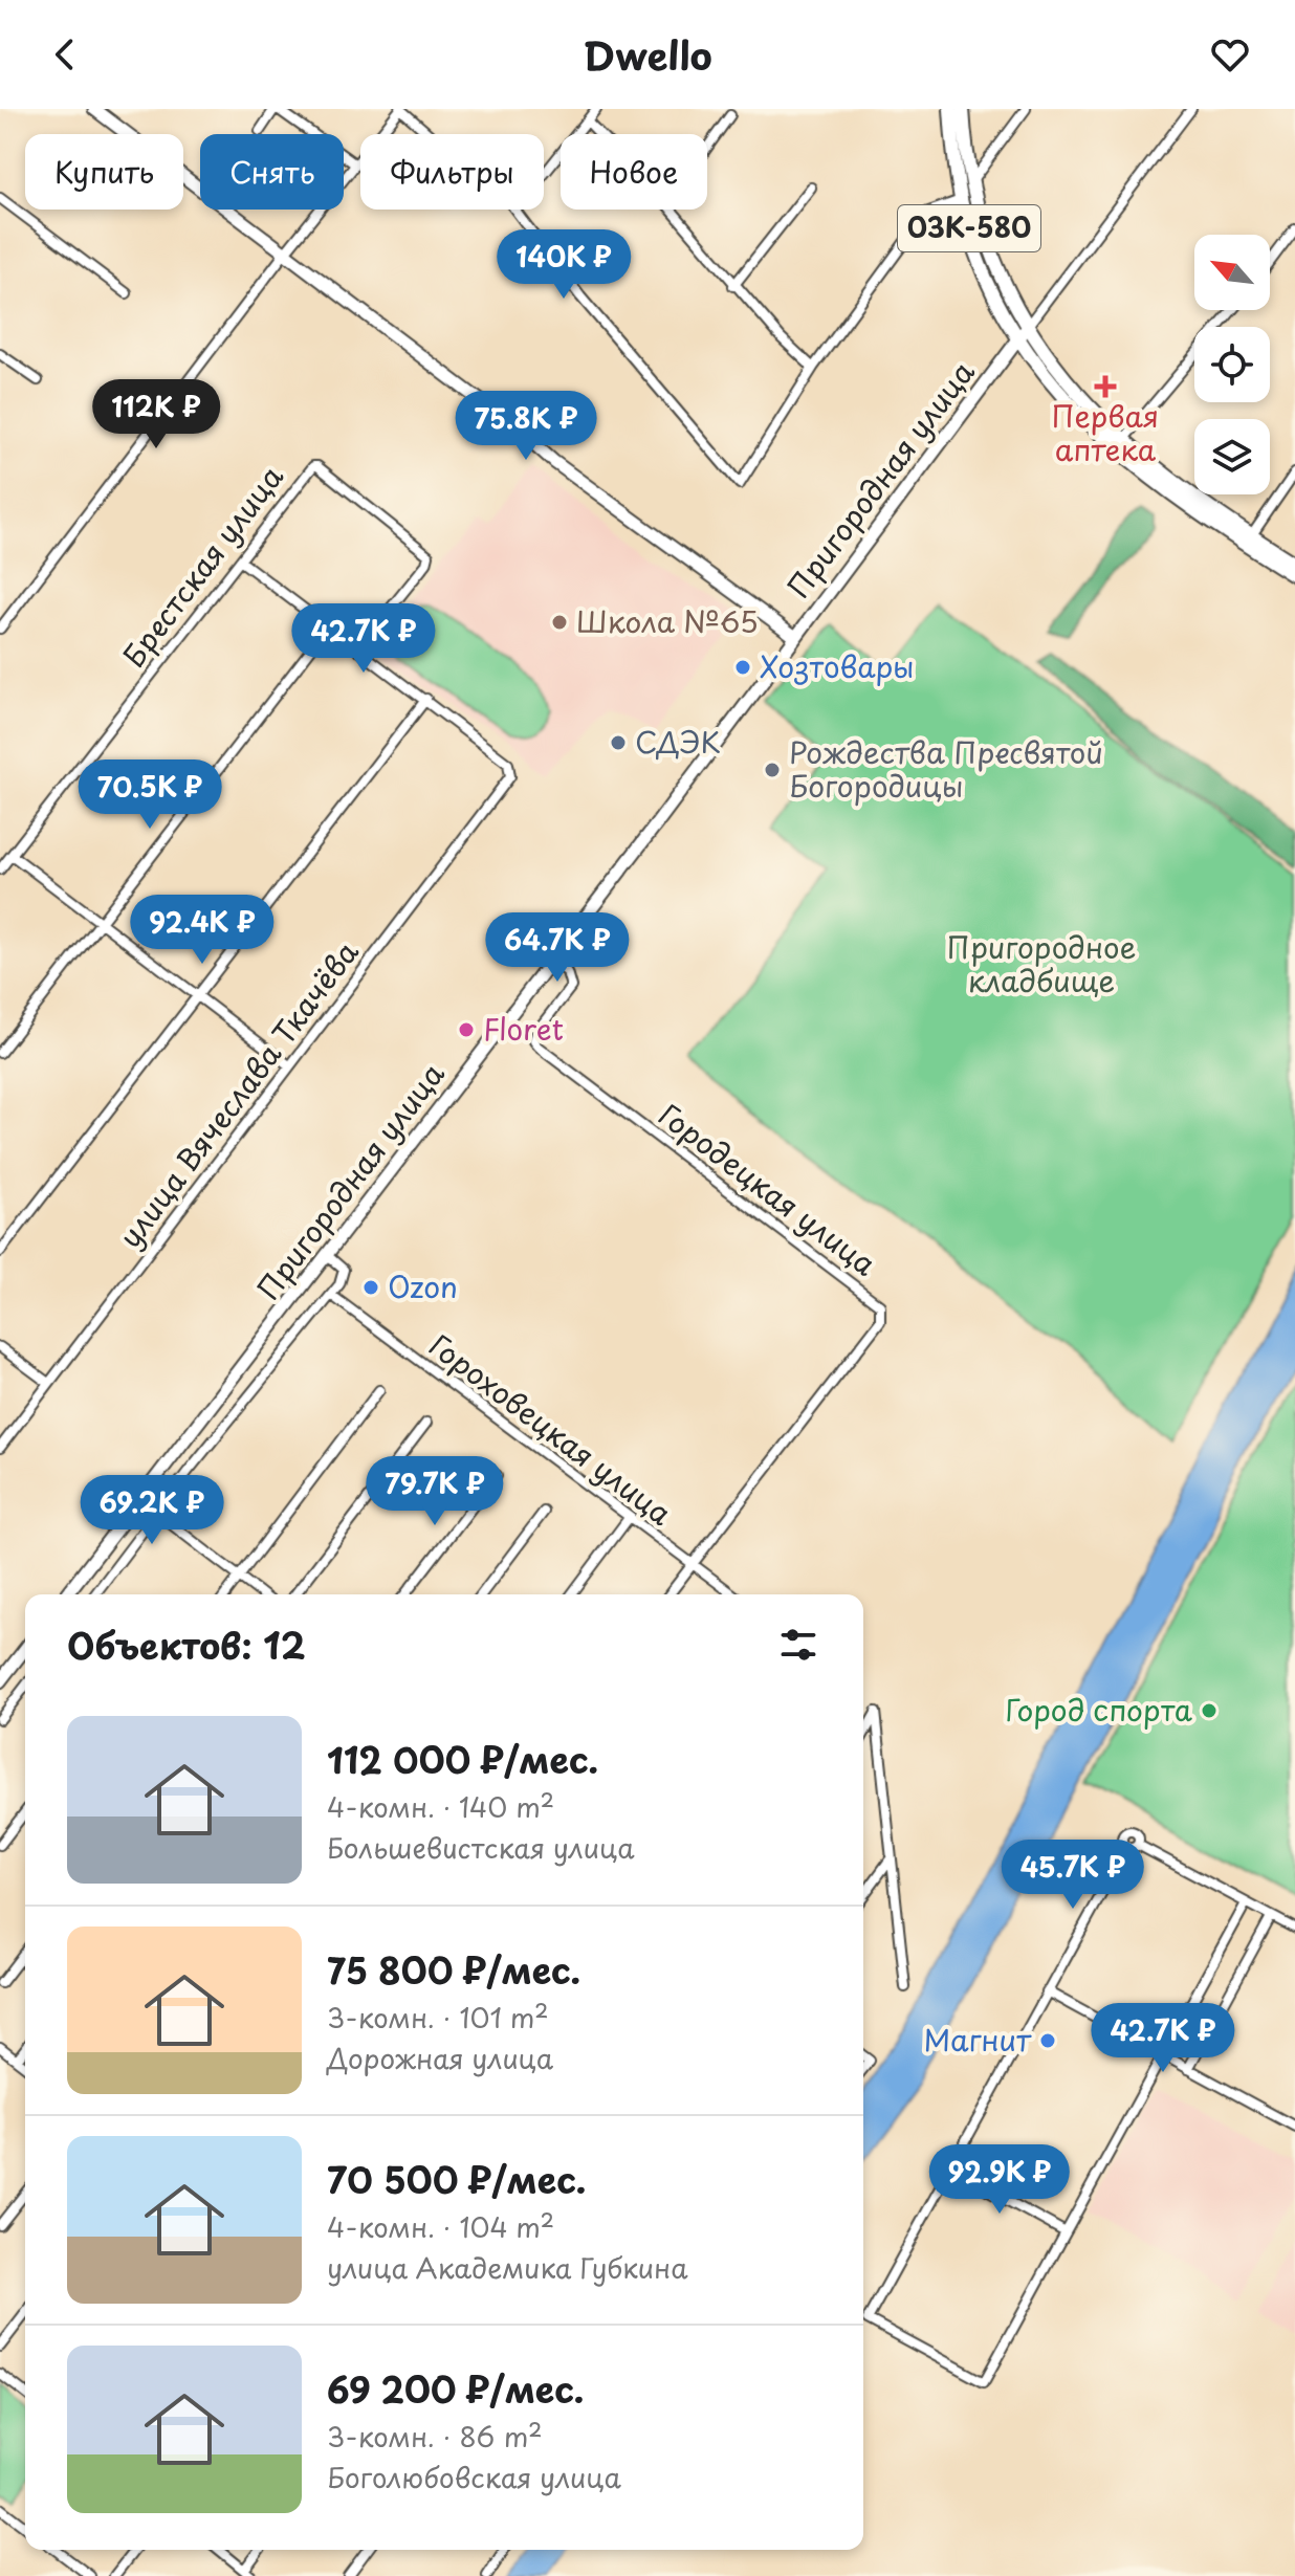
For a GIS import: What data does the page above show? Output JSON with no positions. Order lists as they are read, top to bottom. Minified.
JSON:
{"streets":{"main road":["03К-580"],"street":["Пригородная улица","Брестская улица","улица Вячеслава Ткачёва","Городецкая улица","Гороховецкая улица"]},"crossings":[["03К-580","Пригородная улица"],["Пригородная улица","Городецкая улица"],["Городецкая улица","Гороховецкая улица"]],"parks":["Пригородное кладбище"],"places":{"health":["Первая аптека"],"other":["Школа №65","Хозтовары","СДЭК","Рождества Пресвятой Богородицы","Floret","Ozon","Город спорта","Магнит"]},"north":"top left","page":{"header":"Dwello","chip":["Купить","Снять","Фильтры","Новое"],"price":["140K ₽","112K ₽","75.8K ₽","42.7K ₽","70.5K ₽","92.4K ₽","64.7K ₽","79.7K ₽","69.2K ₽","45.7K ₽","42.7K ₽","92.9K ₽"],"heading":"Объектов: 12","list":[{"name":"112 000 ₽/мес.","note":"4-комн. · 140 m² · Большевистская улица"},{"name":"75 800 ₽/мес.","note":"3-комн. · 101 m² · Дорожная улица"},{"name":"70 500 ₽/мес.","note":"4-комн. · 104 m² · улица Академика Губкина"},{"name":"69 200 ₽/мес.","note":"3-комн. · 86 m² · Боголюбовская улица"}]}}
